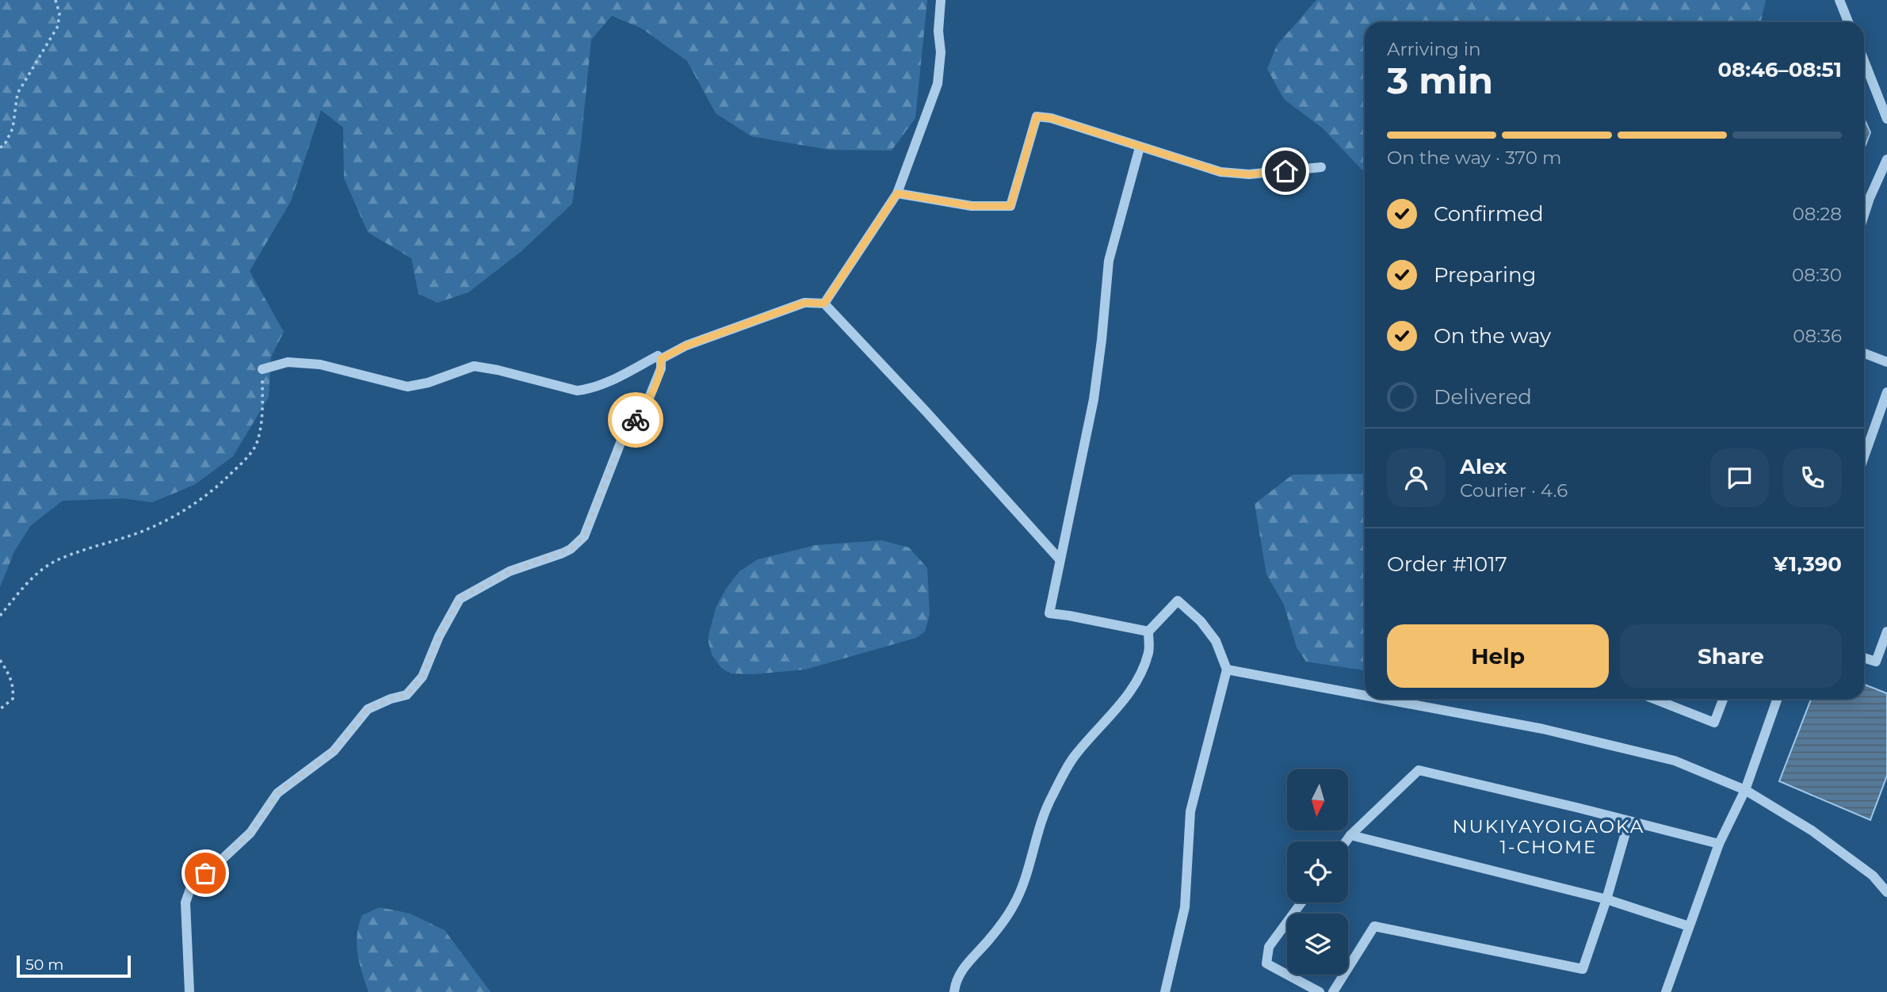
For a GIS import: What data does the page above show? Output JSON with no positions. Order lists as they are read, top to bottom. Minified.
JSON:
{"districts":["NUKIYAYOIGAOKA 1-CHOME"],"scale_bar":"50 m","north":"bottom","page":{"heading":["3 min","Arriving in","08:46–08:51"],"panel":["Alex","Courier · 4.6","Order #1017","¥1,390"],"bar":"On the way · 370 m","list":[["Confirmed","08:28"],["Preparing","08:30"],["On the way","08:36"],"Delivered"],"buttons":["Help","Share"],"scale":"50 m"}}
